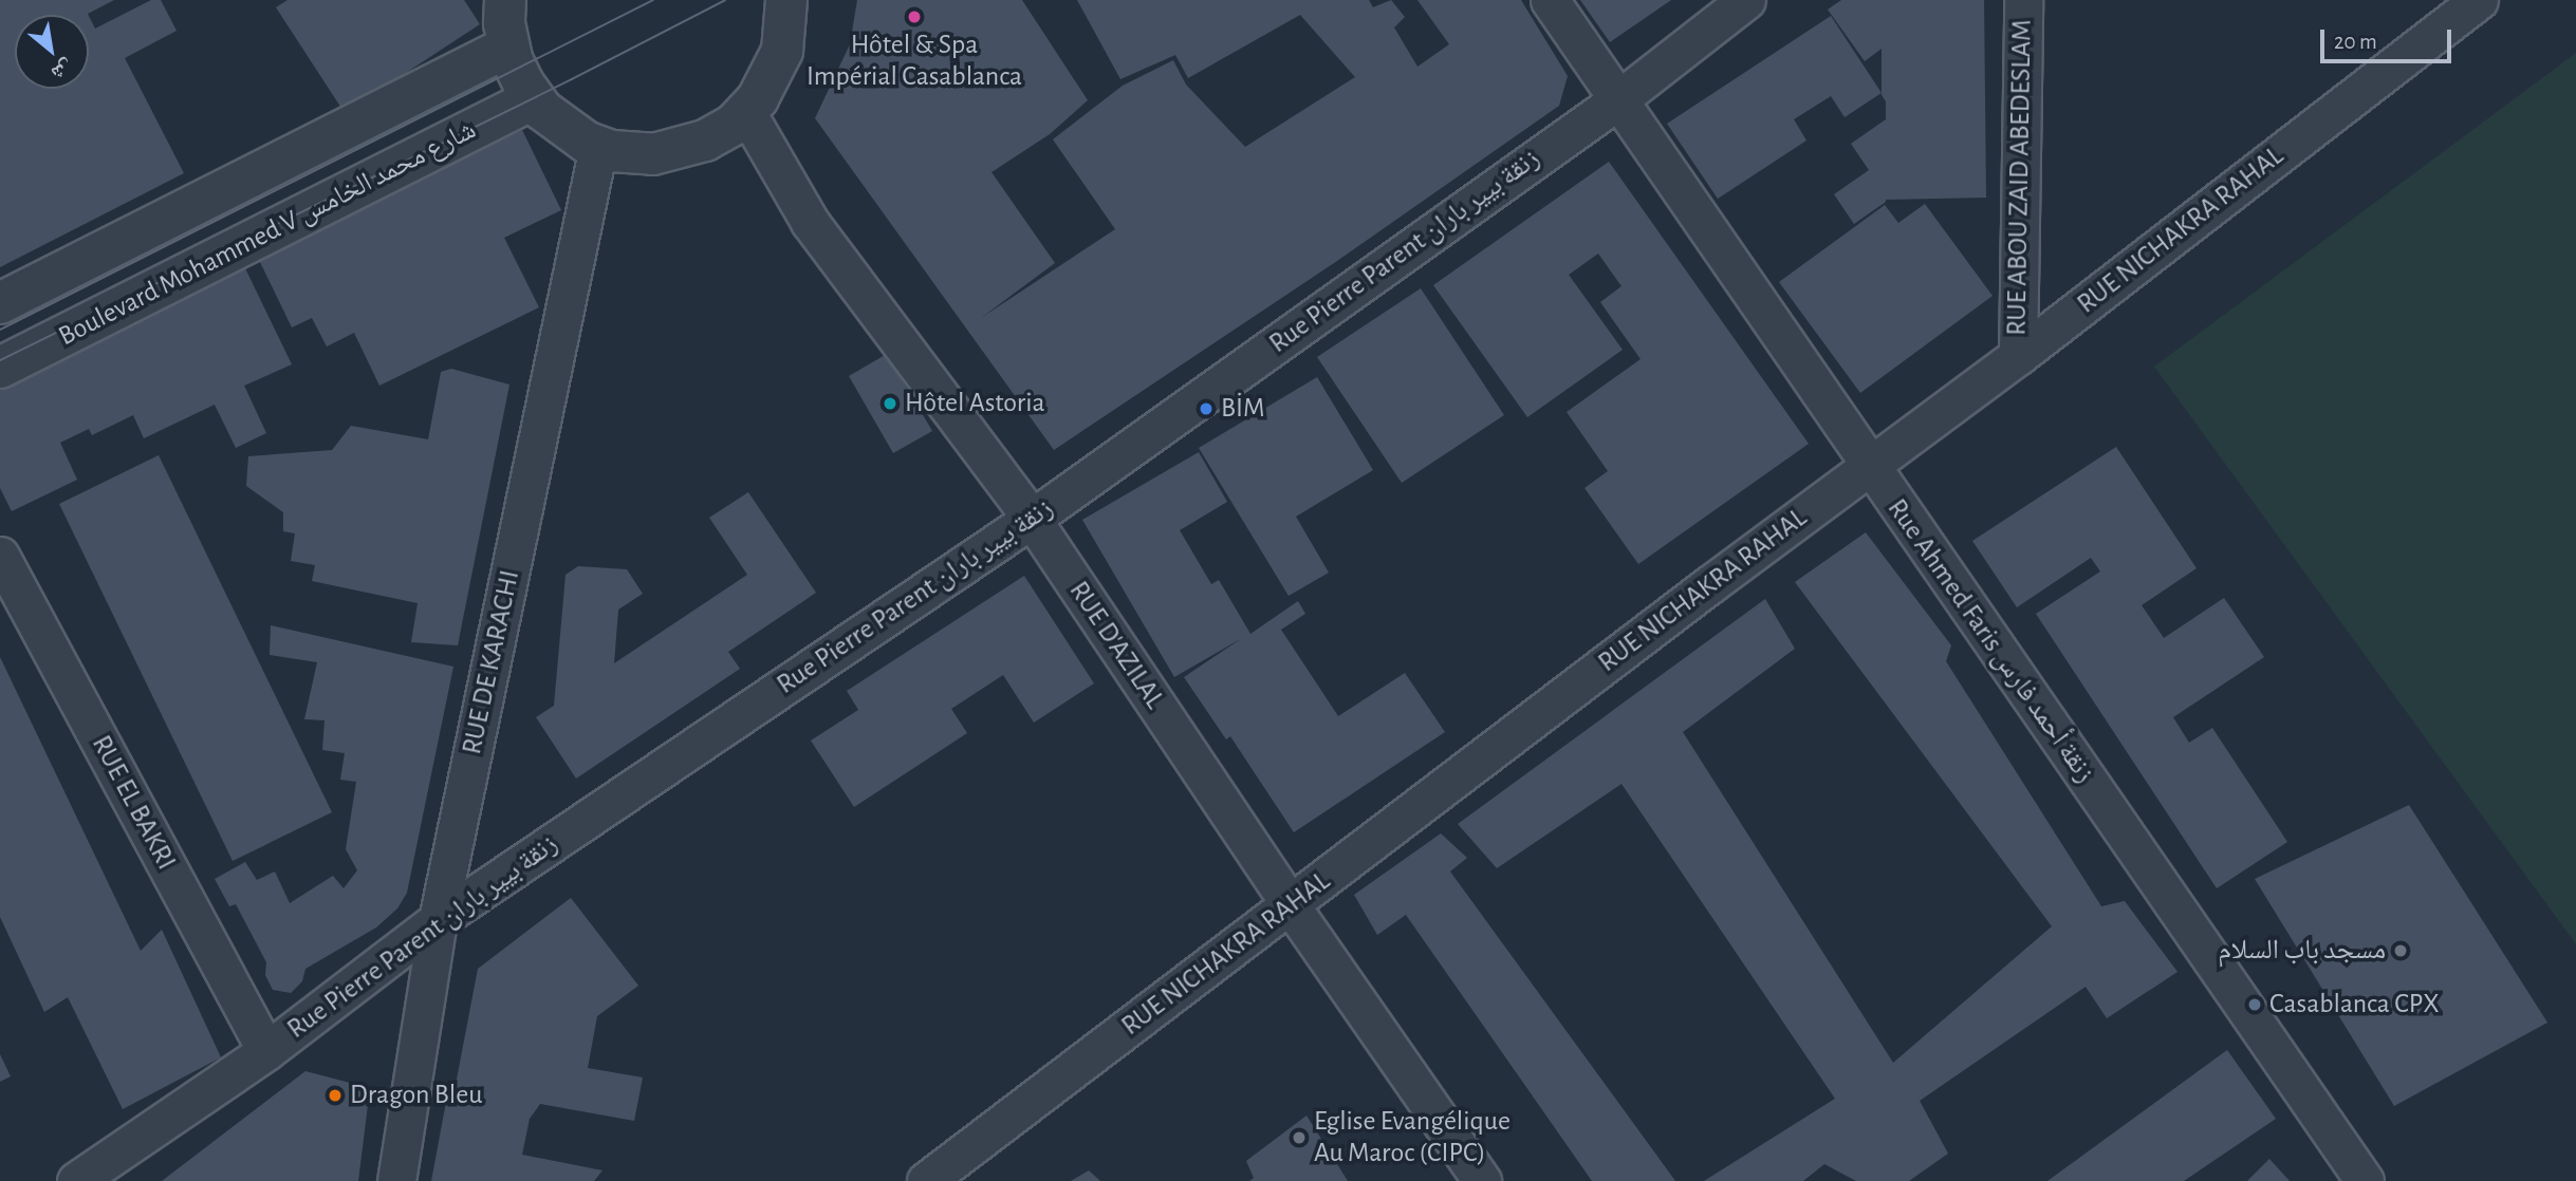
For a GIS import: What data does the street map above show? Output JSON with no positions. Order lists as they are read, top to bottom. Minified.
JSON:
{"streets":{"street":["RUE ABOU ZAID ABEDESLAM","RUE NICHAKRA RAHAL","Boulevard Mohammed V شارع محمد الخامس","Rue Pierre Parent زنقة بيير باران","Rue Ahmed Faris زنقة أحمد فارس","RUE D'AZILAL","RUE DE KARACHI","RUE EL BAKRI"]},"crossings":[["RUE ABOU ZAID ABEDESLAM","RUE NICHAKRA RAHAL"],["RUE NICHAKRA RAHAL","Rue Ahmed Faris زنقة أحمد فارس"],["RUE NICHAKRA RAHAL","RUE D'AZILAL"],["Rue Pierre Parent زنقة بيير باران","Rue Ahmed Faris زنقة أحمد فارس"],["Rue Pierre Parent زنقة بيير باران","RUE D'AZILAL"],["Rue Pierre Parent زنقة بيير باران","RUE DE KARACHI"],["Rue Pierre Parent زنقة بيير باران","RUE EL BAKRI"]],"places":["Hôtel & Spa Impérial Casablanca","Hôtel Astoria","BİM","مسجد باب السلام","Casablanca CPX","Dragon Bleu","Eglise Evangélique Au Maroc (CIPC)"],"scale_bar":"20 m","north":"bottom right"}
